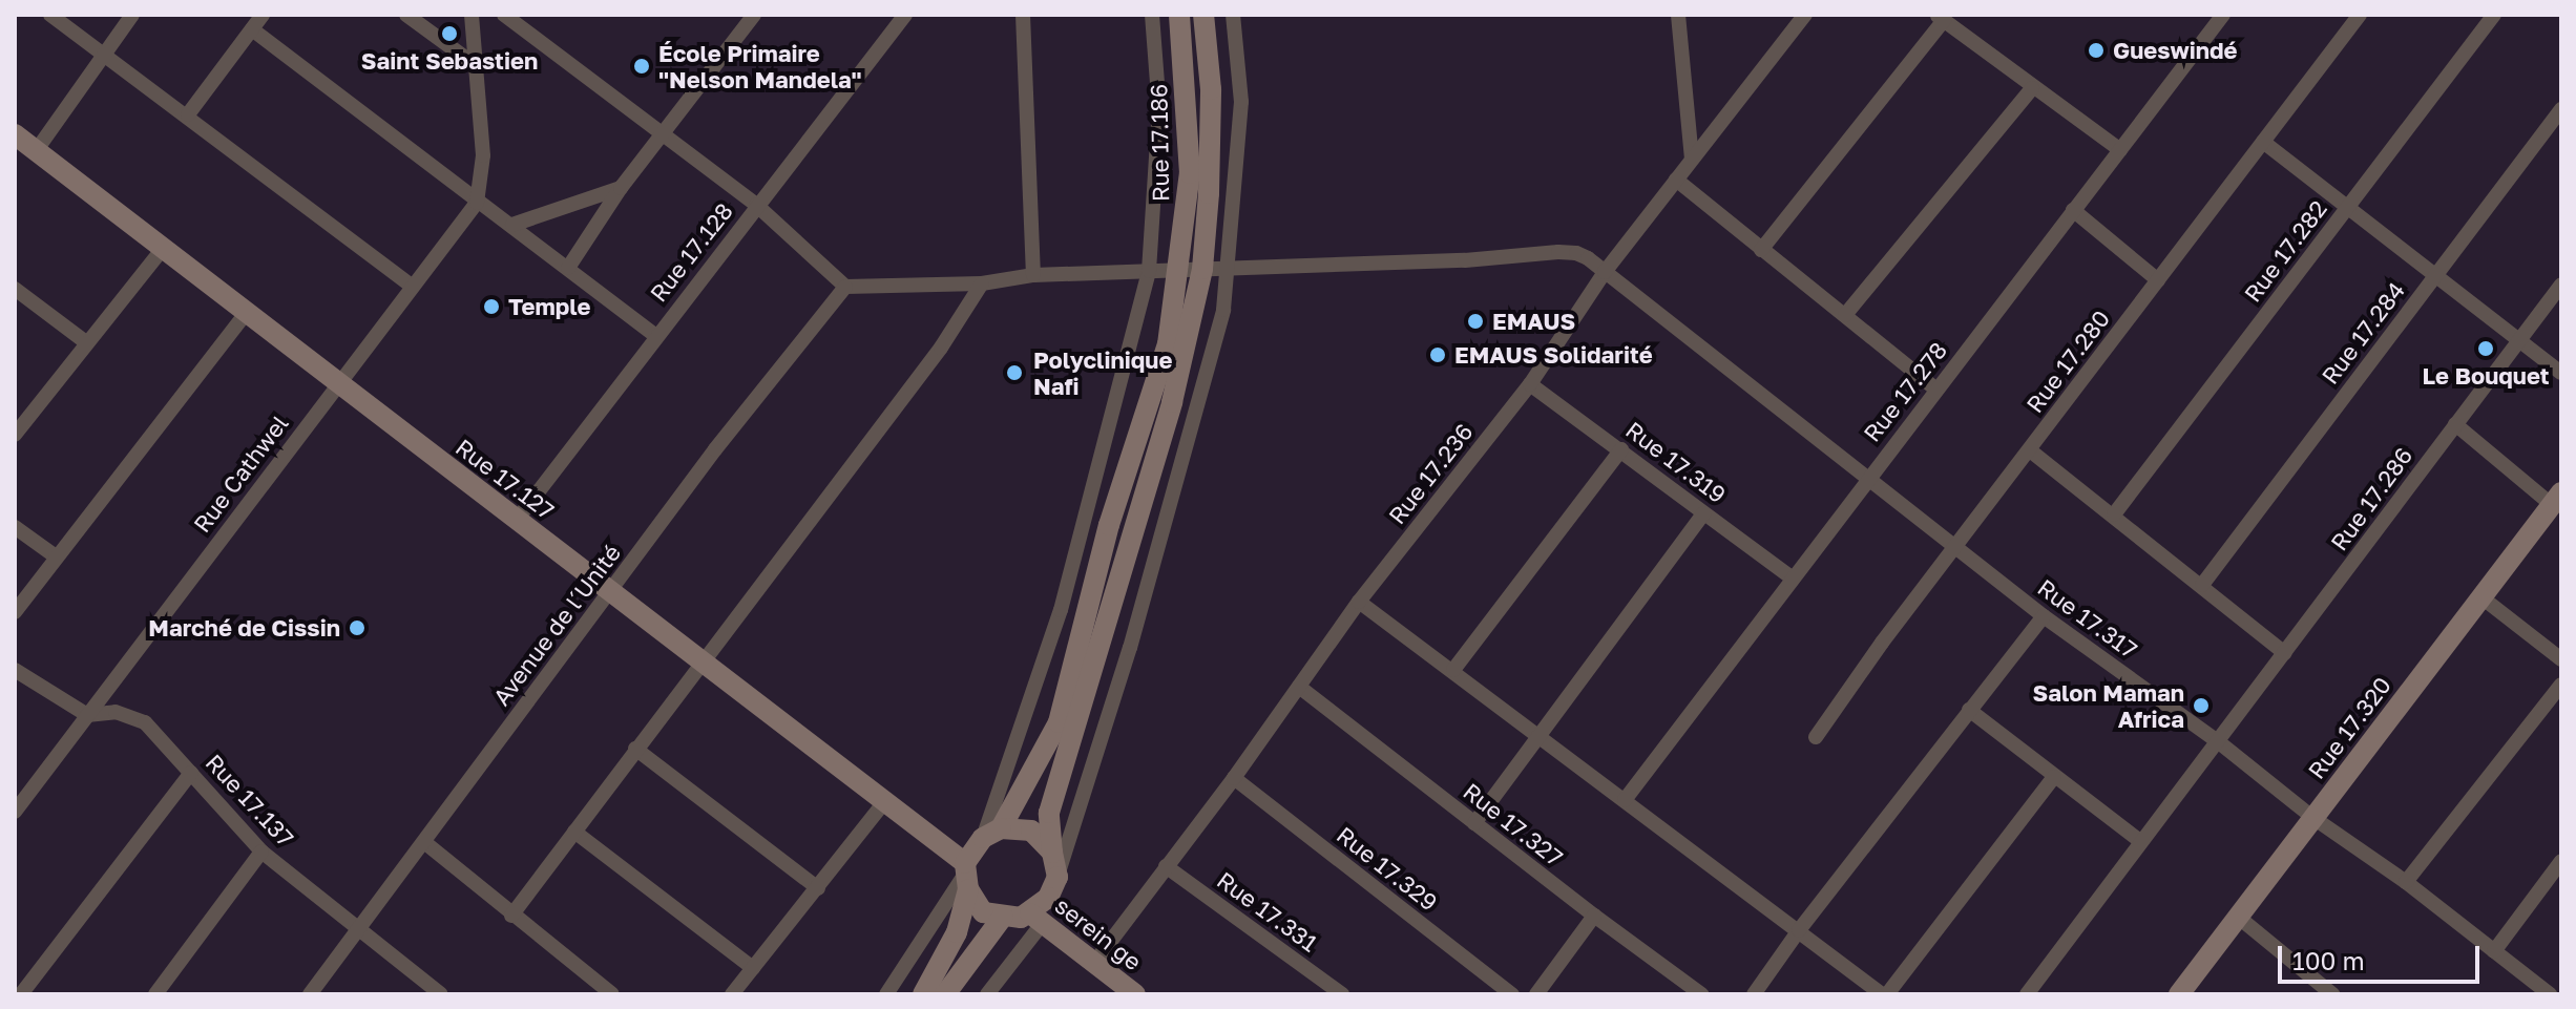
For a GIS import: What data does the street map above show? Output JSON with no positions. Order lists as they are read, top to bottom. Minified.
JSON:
{"streets":{"main road":["Rue 17.186","Rue 17.127","Rue 17.320","serein ge"],"street":["Rue 17.282","Rue 17.128","Rue 17.284","Rue 17.280","Rue 17.278","Rue 17.319","Rue Cathwel","Rue 17.236","Rue 17.286","Rue 17.317","Avenue de l´Unité","Rue 17.137","Rue 17.327","Rue 17.329","Rue 17.331"]},"crossings":[["Rue 17.186","Rue 17.127"],["Rue 17.186","Rue 17.317"],["Rue 17.186","serein ge"],["Rue 17.128","Rue 17.127"],["Rue 17.280","Rue 17.317"],["Rue 17.278","Rue 17.319"],["Rue 17.278","Rue 17.317"],["Rue 17.319","Rue 17.236"],["Rue Cathwel","Rue 17.127"],["Rue Cathwel","Rue 17.137"],["Rue 17.236","Rue 17.317"],["Rue 17.236","Rue 17.327"],["Rue 17.236","Rue 17.329"],["Rue 17.236","Rue 17.331"],["Rue 17.236","serein ge"],["Rue 17.127","Avenue de l´Unité"],["Rue 17.127","serein ge"],["Rue 17.286","Rue 17.317"],["Rue 17.317","Avenue de l´Unité"],["Rue 17.317","Rue 17.320"],["Avenue de l´Unité","Rue 17.137"]],"places":["Saint Sebastien","Gueswindé","École Primaire \"Nelson Mandela\"","Temple","EMAUS","Le Bouquet","EMAUS Solidarité","Polyclinique Nafi","Marché de Cissin","Salon Maman Africa"],"scale_bar":"100 m"}
